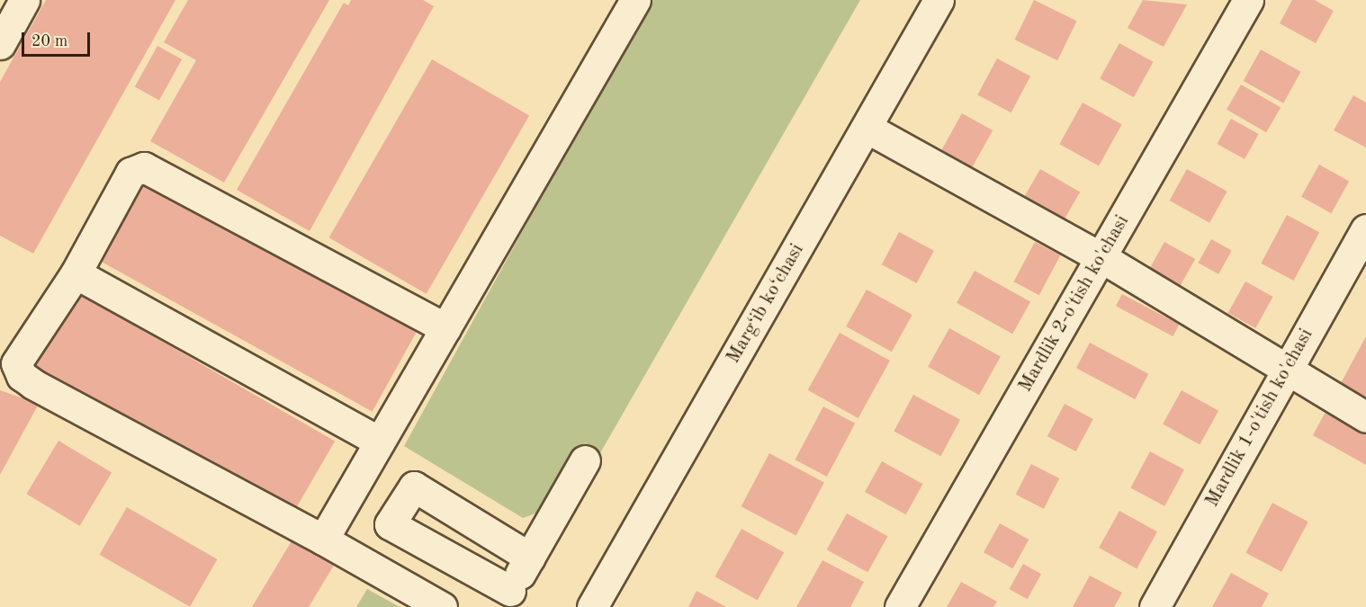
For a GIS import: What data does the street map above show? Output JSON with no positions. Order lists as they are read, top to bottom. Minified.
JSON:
{"streets":{"street":["Marg‘ib ko‘chasi","Mardlik 2-o'tish ko'chasi","Mardlik 1-o'tish ko'chasi"]},"scale_bar":"20 m"}
